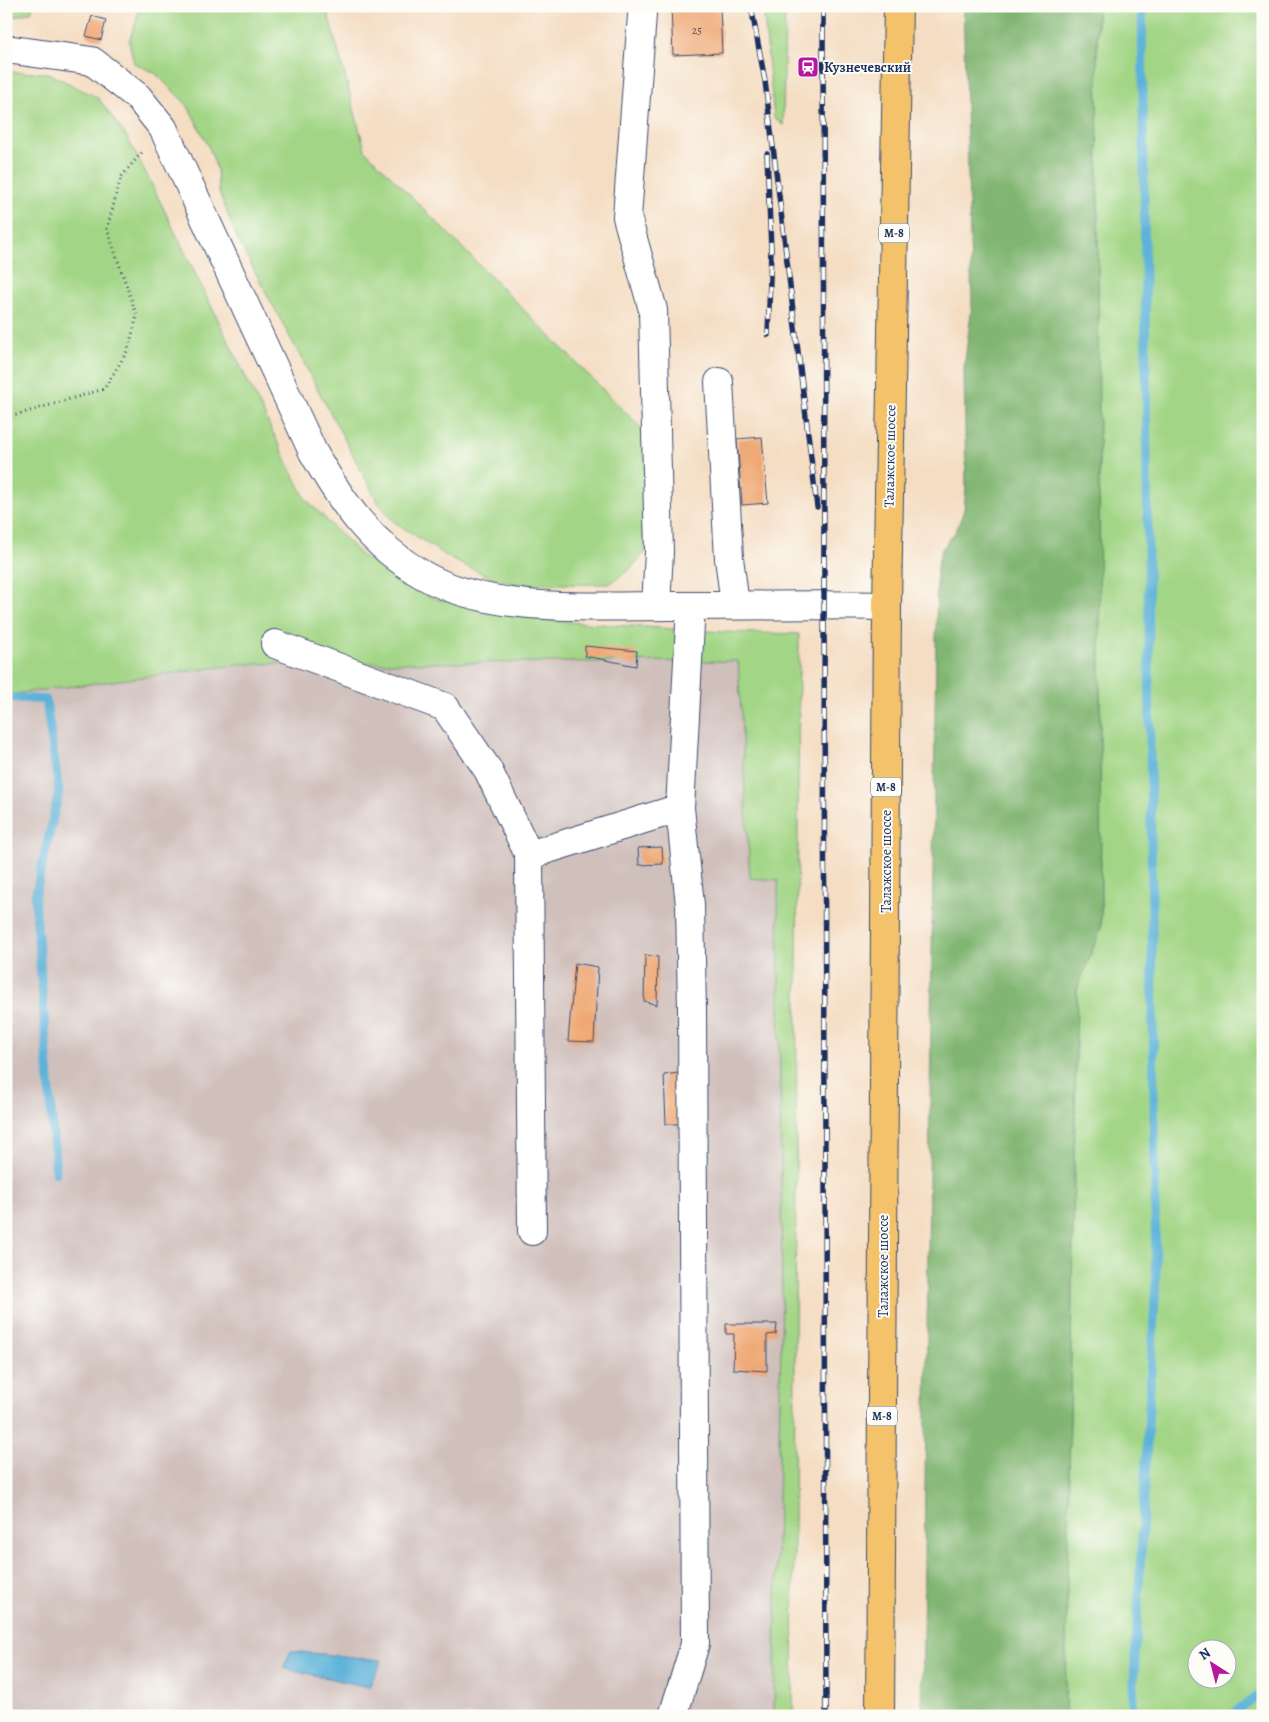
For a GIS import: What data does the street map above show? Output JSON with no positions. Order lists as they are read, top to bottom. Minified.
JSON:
{"streets":{"main road":["М-8","Талажское шоссе"]},"places":{"station":["Кузнечевский"]},"house_numbers":["25"],"north":"top left"}
